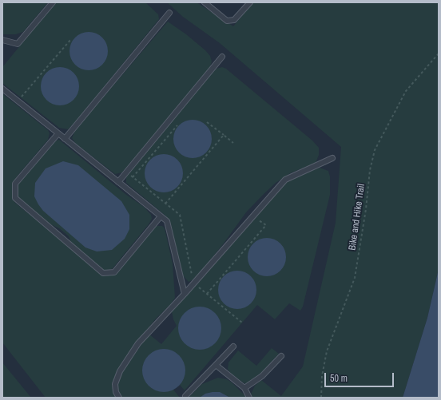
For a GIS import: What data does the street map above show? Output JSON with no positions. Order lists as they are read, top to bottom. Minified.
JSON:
{"streets":{"path":["Bike and Hike Trail"]},"scale_bar":"50 m"}
